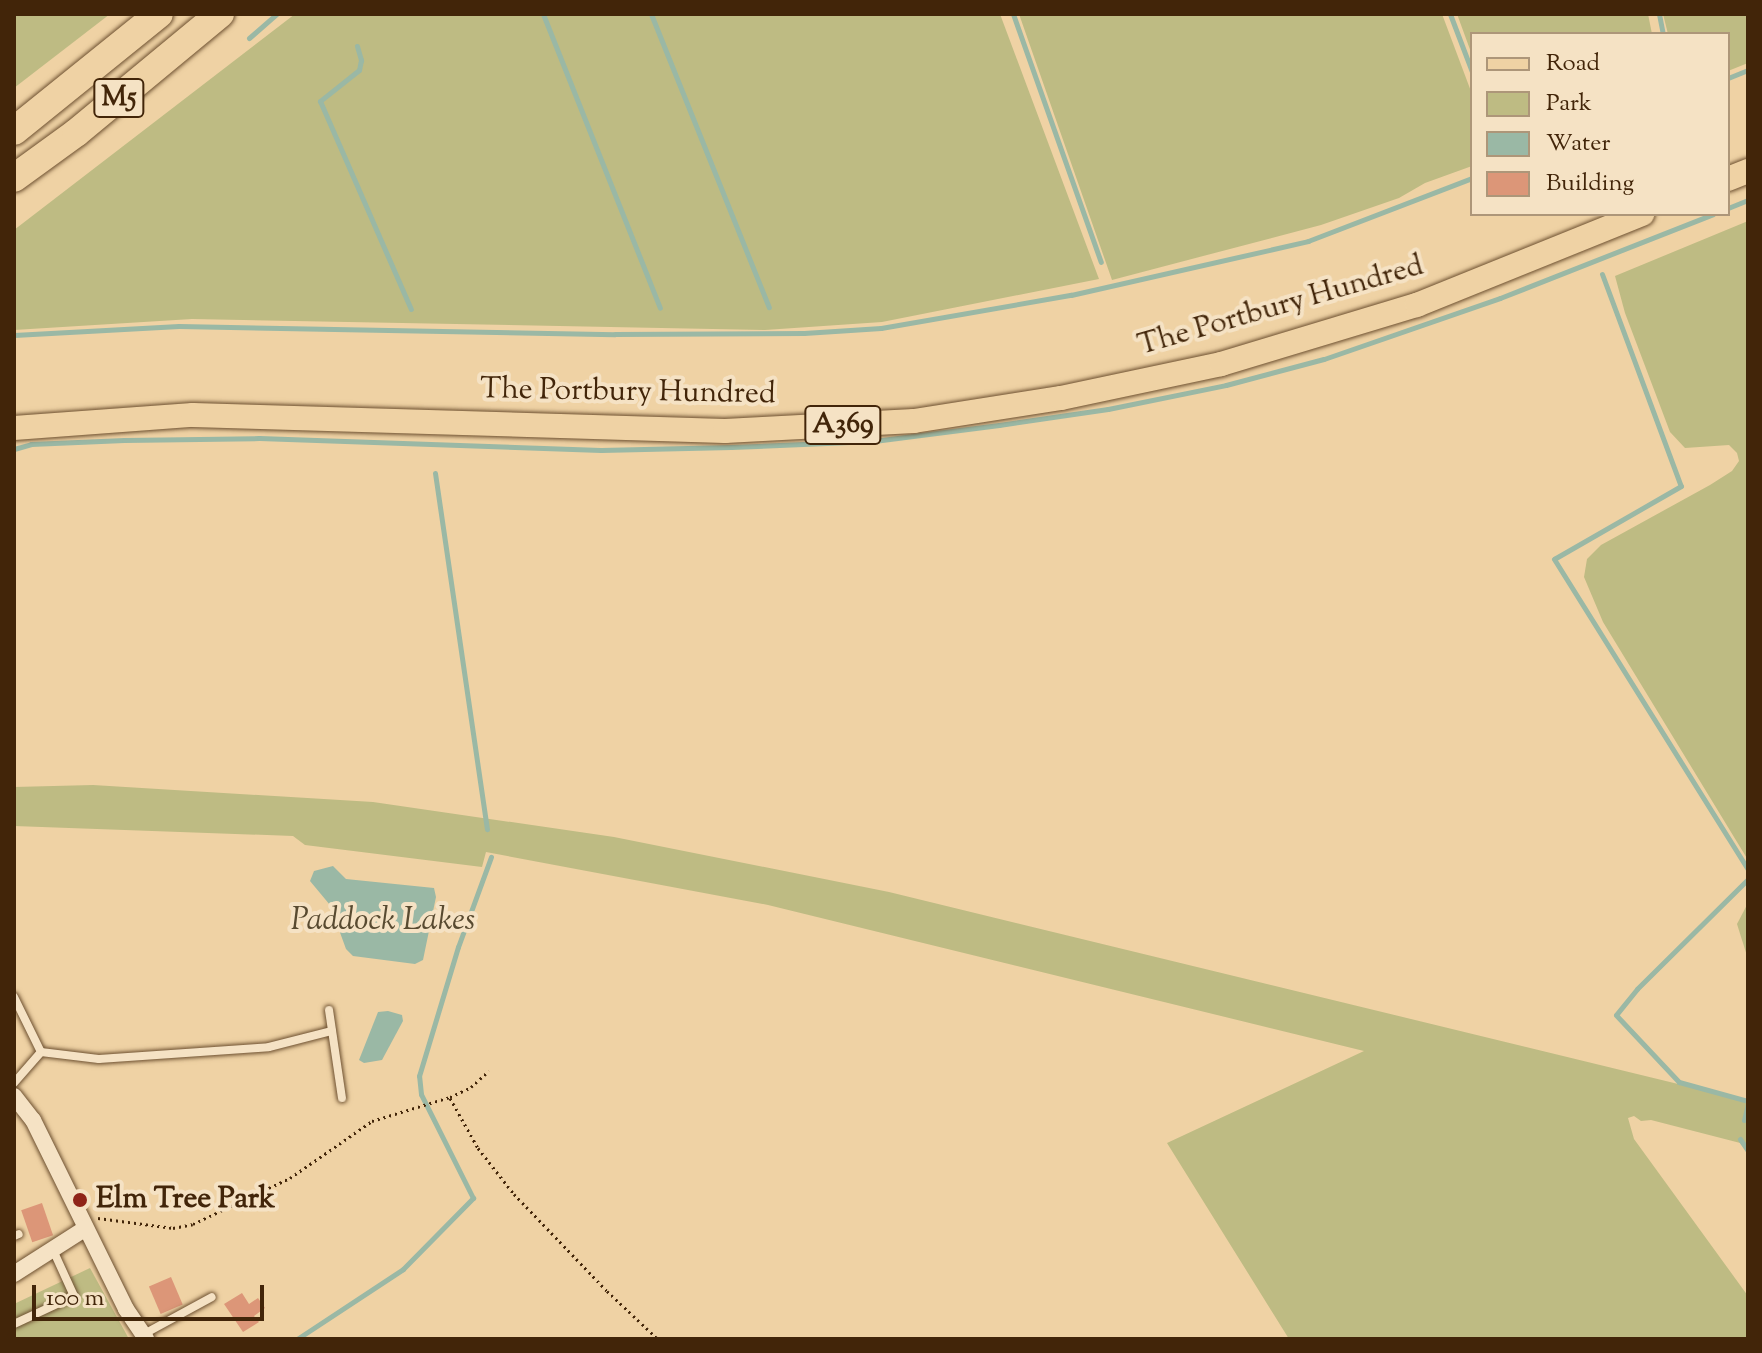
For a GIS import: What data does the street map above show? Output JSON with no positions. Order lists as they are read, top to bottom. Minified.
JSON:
{"streets":{"highway":["M5"],"main road":["The Portbury Hundred","A369"]},"water":["Paddock Lakes"],"places":["Elm Tree Park"],"legend":["Road","Park","Water","Building"],"scale_bar":"100 m"}
